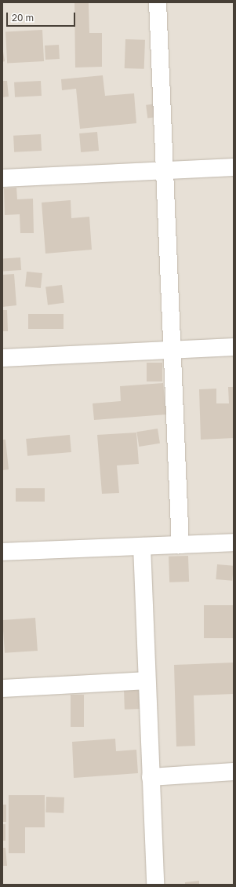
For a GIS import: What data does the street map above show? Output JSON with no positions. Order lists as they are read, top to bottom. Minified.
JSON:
{"scale_bar":"20 m"}
